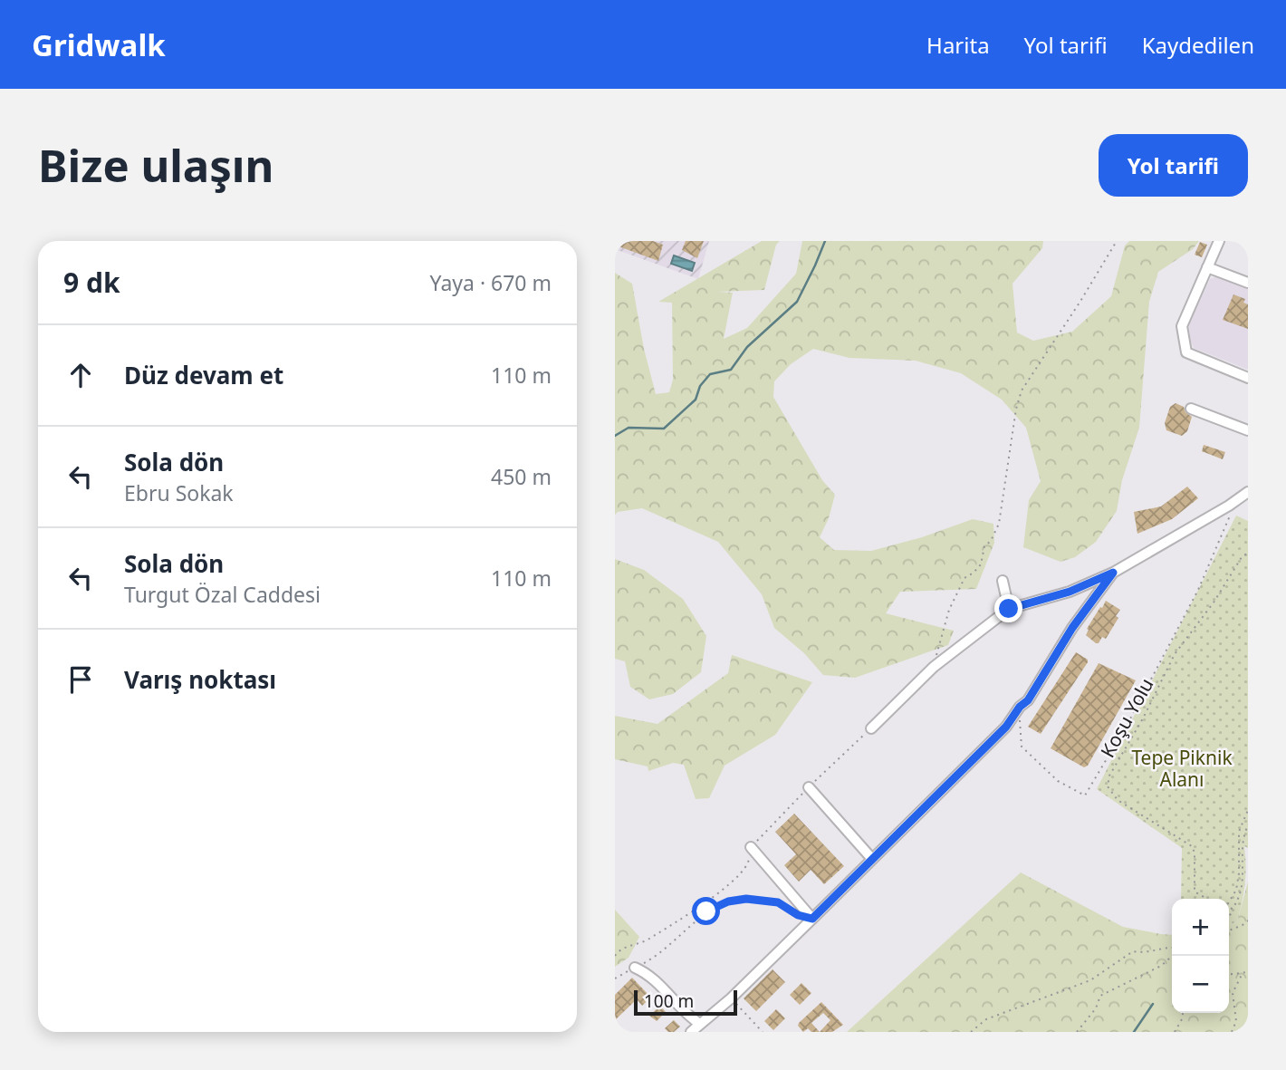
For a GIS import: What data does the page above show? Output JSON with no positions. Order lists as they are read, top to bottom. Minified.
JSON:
{"streets":{"path":["Koşu Yolu"]},"parks":["Tepe Piknik Alanı"],"scale_bar":"100 m","page":{"header":"Gridwalk","nav":["Harita","Yol tarifi","Kaydedilen"],"buttons":"Yol tarifi","title":"Bize ulaşın","heading":["9 dk","Yaya · 670 m"],"list":[["Düz devam et","110 m"],["Sola dön","Ebru Sokak","450 m"],["Sola dön","Turgut Özal Caddesi","110 m"],"Varış noktası"],"map_buttons":["+","−"],"scale":"100 m"}}
